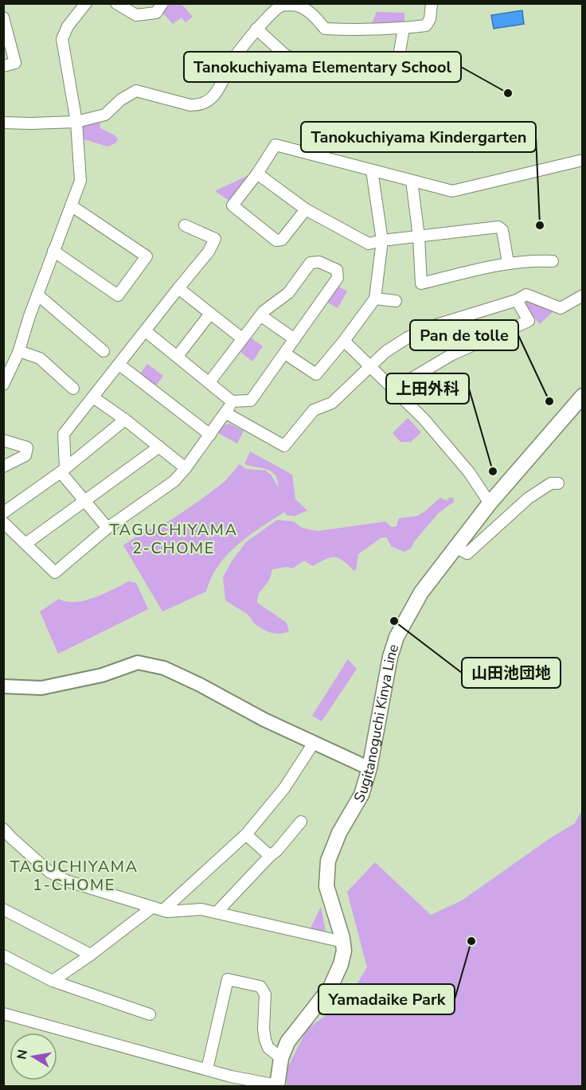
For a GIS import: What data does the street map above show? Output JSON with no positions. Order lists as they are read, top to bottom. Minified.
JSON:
{"streets":{"main road":["Sugitanoguchi Kinya Line"]},"districts":["TAGUCHIYAMA 2-CHOME","TAGUCHIYAMA 1-CHOME"],"places":["Tanokuchiyama Elementary School","Tanokuchiyama Kindergarten","Pan de tolle","上田外科","山田池団地","Yamadaike Park"],"north":"left"}
